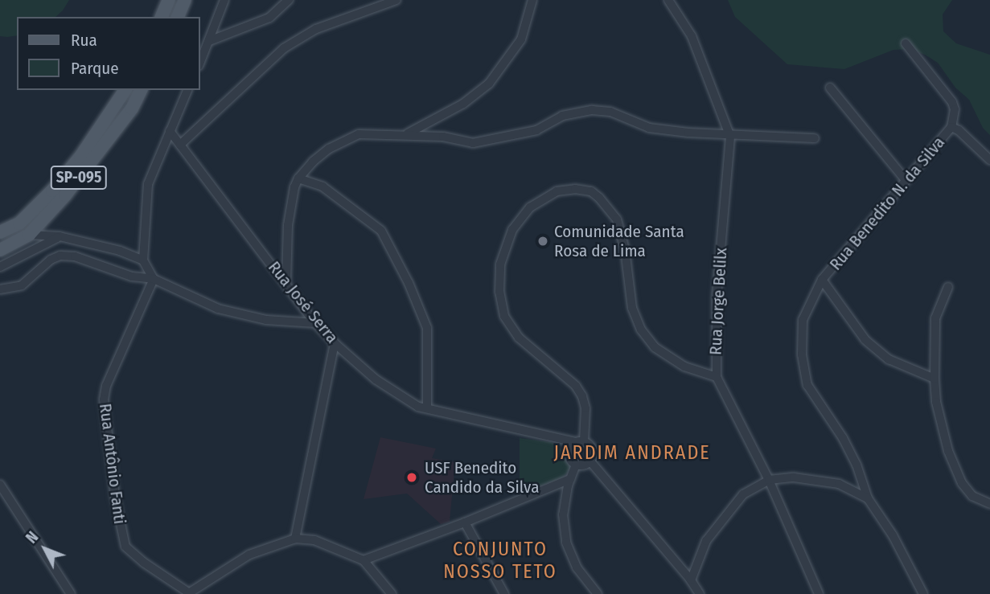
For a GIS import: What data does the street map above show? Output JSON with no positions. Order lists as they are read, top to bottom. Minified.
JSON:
{"streets":{"main road":["SP-095"],"street":["Rua Benedito N. da Silva","Rua Jorge Belilx","Rua José Serra","Rua Antônio Fanti"]},"districts":["JARDIM ANDRADE","CONJUNTO NOSSO TETO"],"places":["Comunidade Santa Rosa de Lima","USF Benedito Candido da Silva"],"legend":["Rua","Parque"],"north":"top left"}
